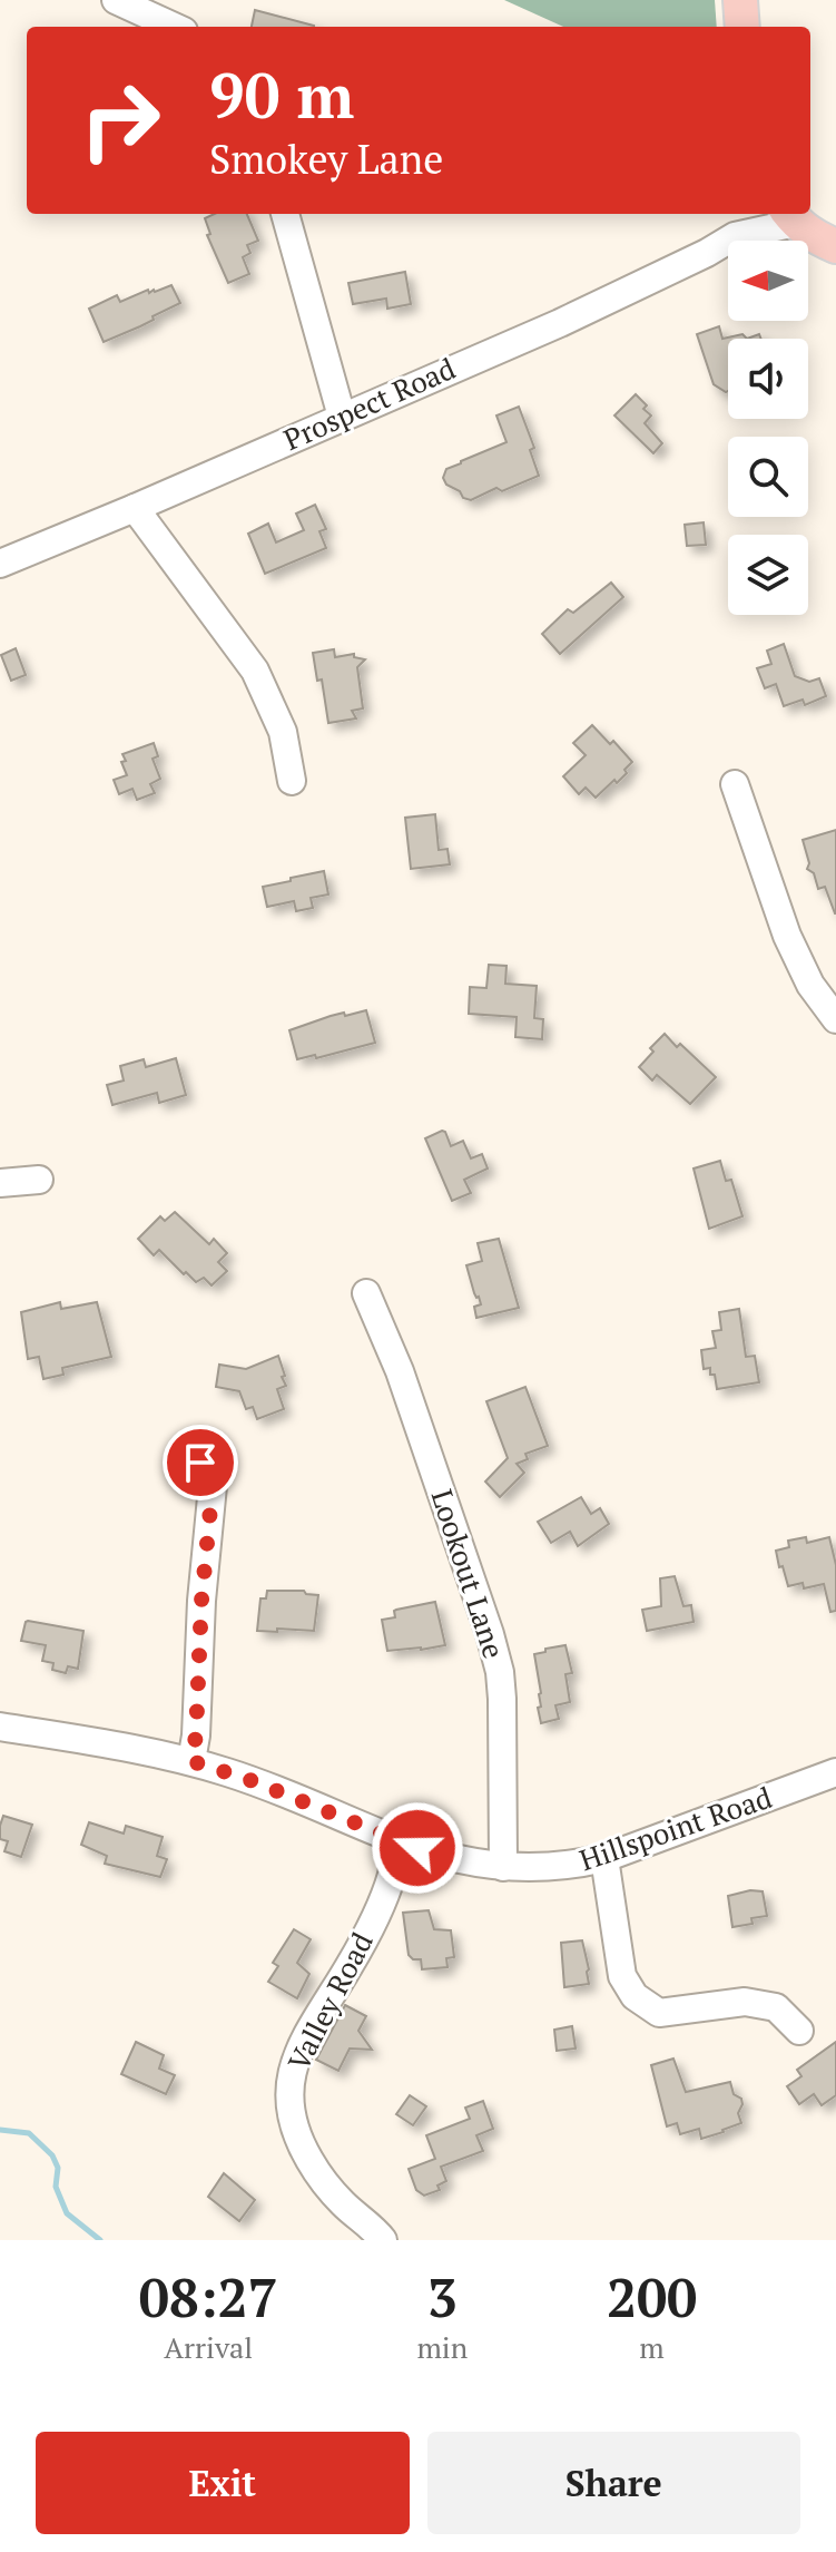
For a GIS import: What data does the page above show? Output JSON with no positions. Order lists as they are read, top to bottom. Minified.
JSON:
{"streets":{"street":["Prospect Road","Lookout Lane","Hillspoint Road","Valley Road"]},"crossings":[["Lookout Lane","Hillspoint Road"],["Hillspoint Road","Valley Road"]],"north":"left","page":{"turn":["90 m","Smokey Lane"],"eta":["08:27","Arrival","3","min","200","m"],"buttons":["Exit","Share"]}}
